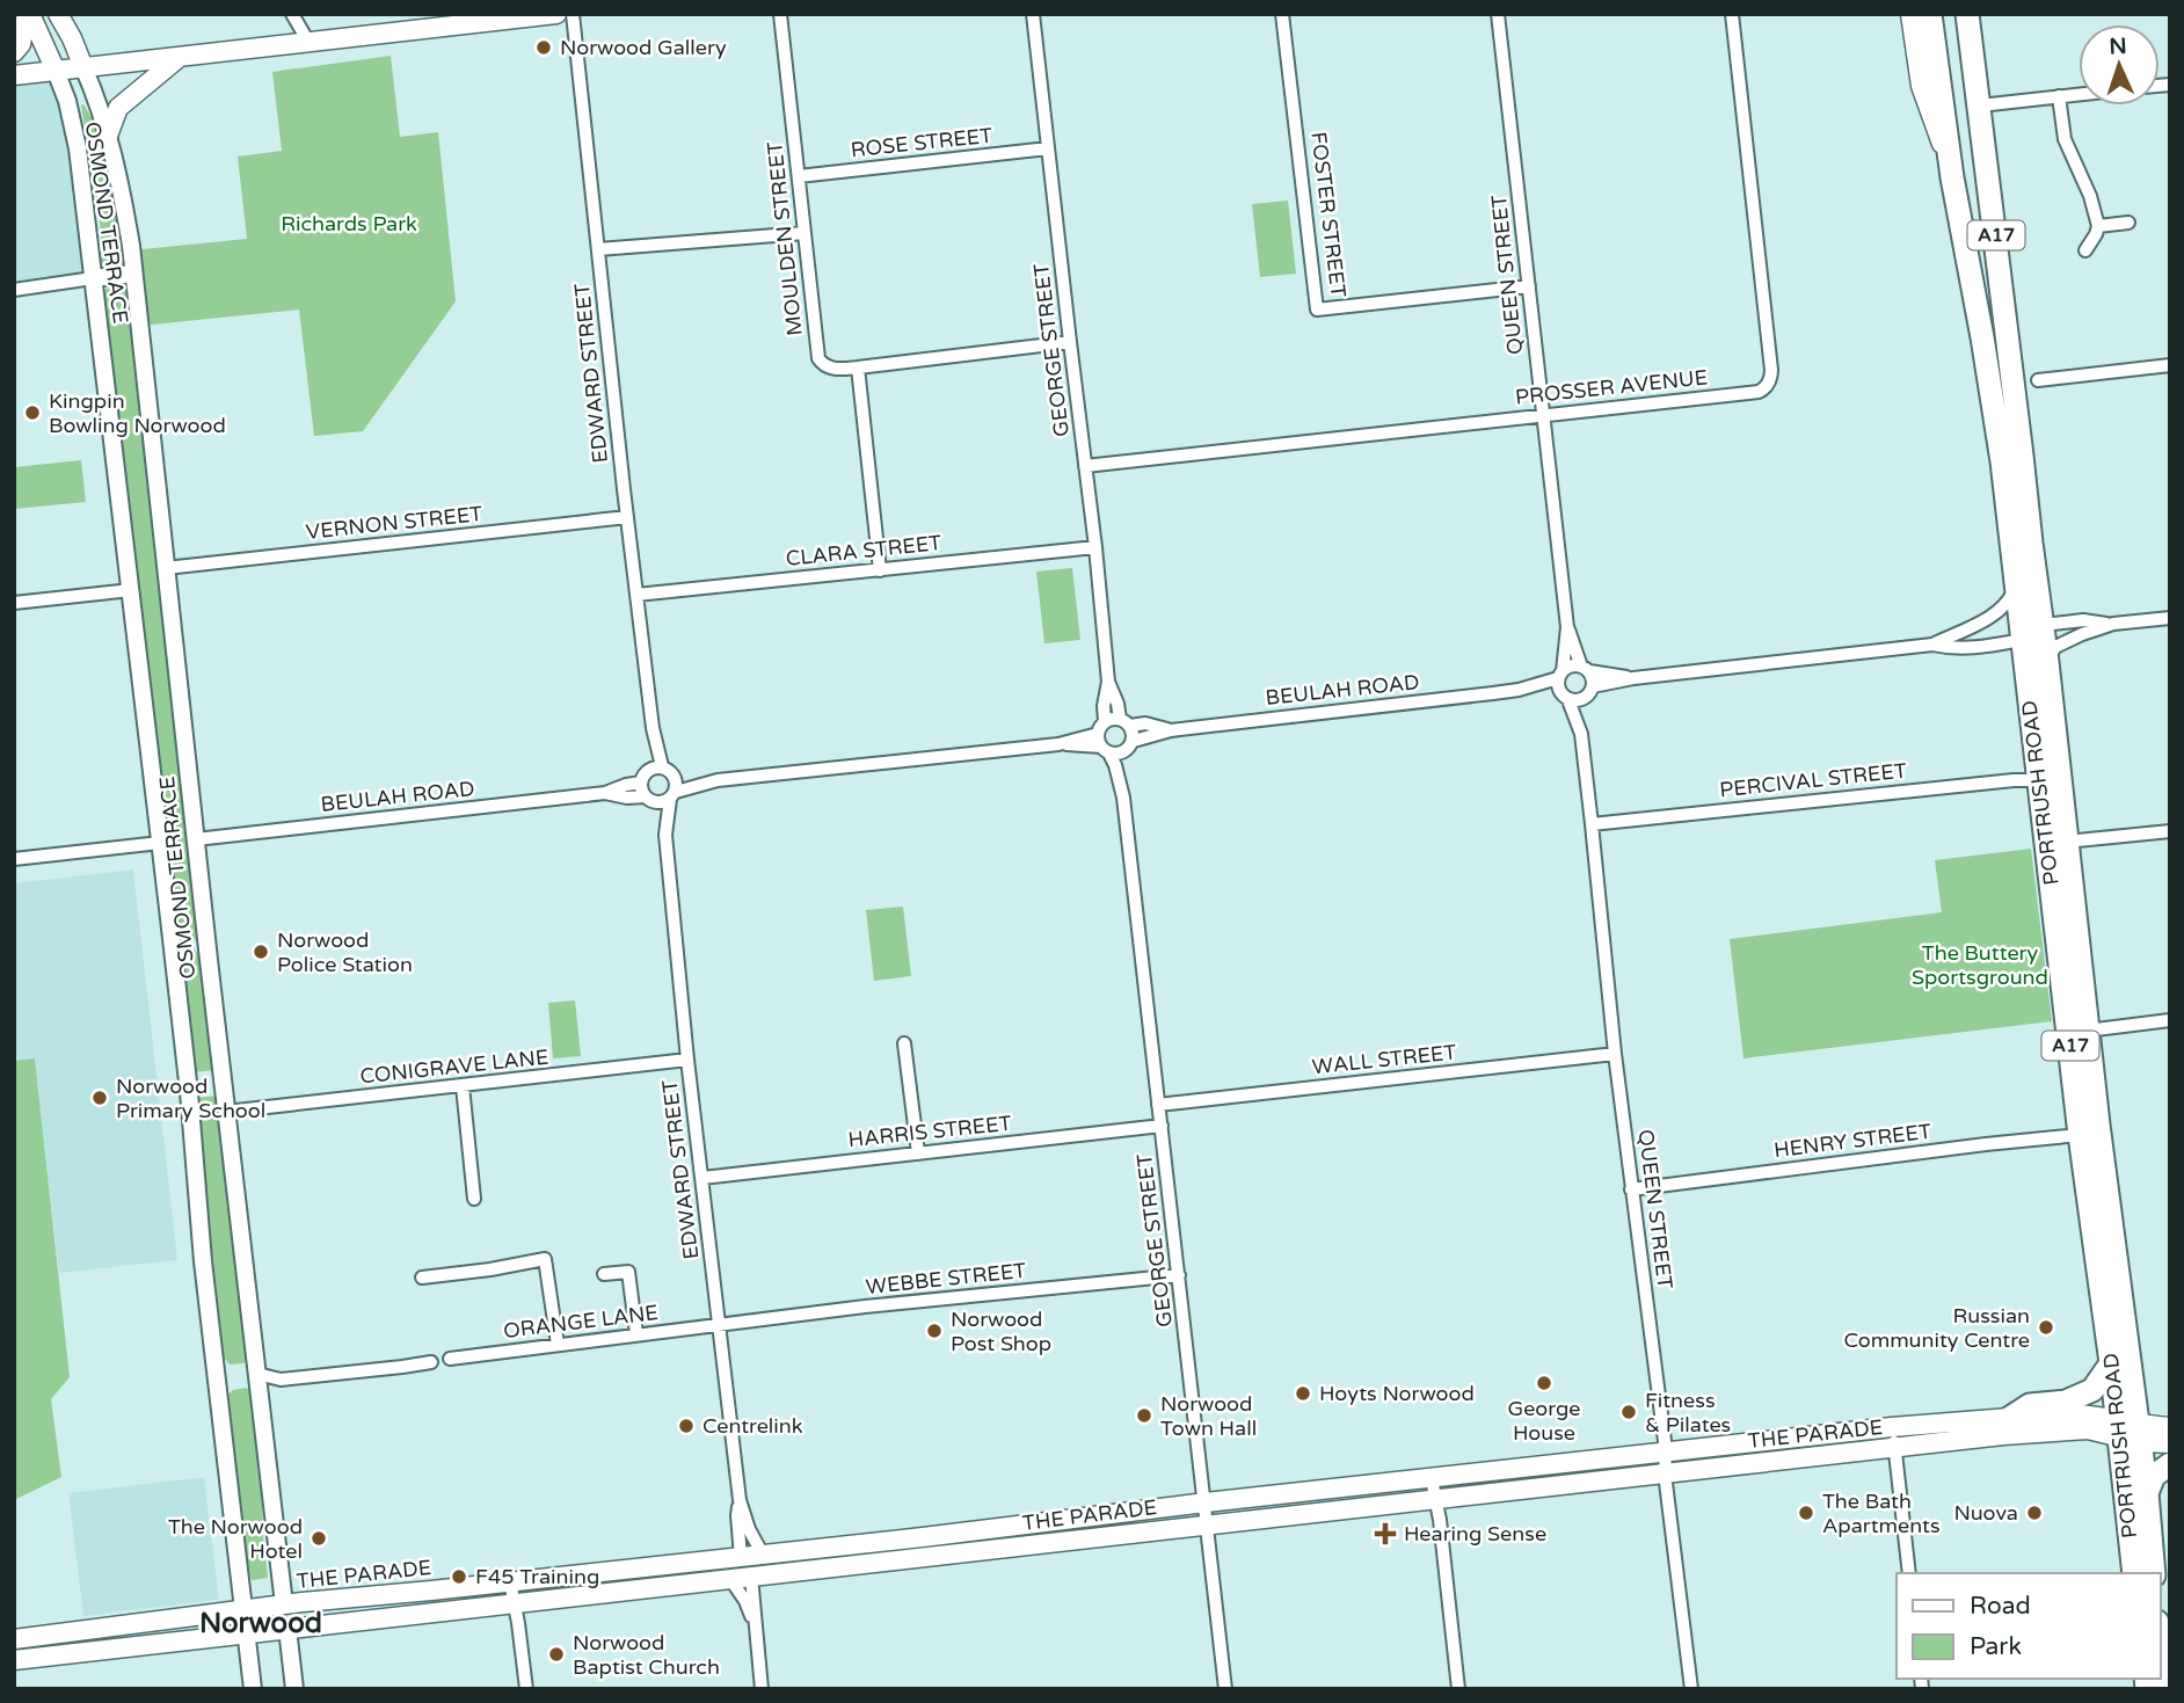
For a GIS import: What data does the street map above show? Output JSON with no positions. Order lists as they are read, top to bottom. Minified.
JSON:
{"streets":{"highway":["A17","PORTRUSH ROAD"],"main road":["OSMOND TERRACE","THE PARADE"],"street":["ROSE STREET","FOSTER STREET","MOULDEN STREET","QUEEN STREET","GEORGE STREET","EDWARD STREET","PROSSER AVENUE","VERNON STREET","CLARA STREET","BEULAH ROAD","PERCIVAL STREET","WALL STREET","CONIGRAVE LANE","HARRIS STREET","HENRY STREET","WEBBE STREET","ORANGE LANE"]},"crossings":[["ROSE STREET","MOULDEN STREET"],["ROSE STREET","GEORGE STREET"],["FOSTER STREET","QUEEN STREET"],["OSMOND TERRACE","VERNON STREET"],["OSMOND TERRACE","BEULAH ROAD"],["OSMOND TERRACE","CONIGRAVE LANE"],["OSMOND TERRACE","THE PARADE"],["MOULDEN STREET","GEORGE STREET"],["QUEEN STREET","PROSSER AVENUE"],["QUEEN STREET","BEULAH ROAD"],["QUEEN STREET","PERCIVAL STREET"],["QUEEN STREET","WALL STREET"],["QUEEN STREET","HENRY STREET"],["QUEEN STREET","THE PARADE"],["GEORGE STREET","PROSSER AVENUE"],["GEORGE STREET","CLARA STREET"],["GEORGE STREET","BEULAH ROAD"],["GEORGE STREET","WALL STREET"],["GEORGE STREET","HARRIS STREET"],["GEORGE STREET","WEBBE STREET"],["GEORGE STREET","THE PARADE"],["EDWARD STREET","VERNON STREET"],["EDWARD STREET","CLARA STREET"],["EDWARD STREET","BEULAH ROAD"],["EDWARD STREET","CONIGRAVE LANE"],["EDWARD STREET","HARRIS STREET"],["EDWARD STREET","WEBBE STREET"],["EDWARD STREET","ORANGE LANE"],["EDWARD STREET","THE PARADE"],["PERCIVAL STREET","PORTRUSH ROAD"],["PORTRUSH ROAD","HENRY STREET"],["PORTRUSH ROAD","THE PARADE"],["WEBBE STREET","ORANGE LANE"]],"districts":["Norwood"],"parks":["Richards Park","The Buttery Sportsground"],"places":{"other":["Norwood Gallery","Kingpin Bowling Norwood","Norwood Police Station","Norwood Primary School","Russian Community Centre","Norwood Post Shop","George House","Hoyts Norwood","Fitness & Pilates","Norwood Town Hall","Centrelink","The Bath Apartments","Nuova","The Norwood Hotel","F45 Training","Norwood Baptist Church"],"health":["Hearing Sense"]},"legend":["Road","Park"],"north":"top"}
